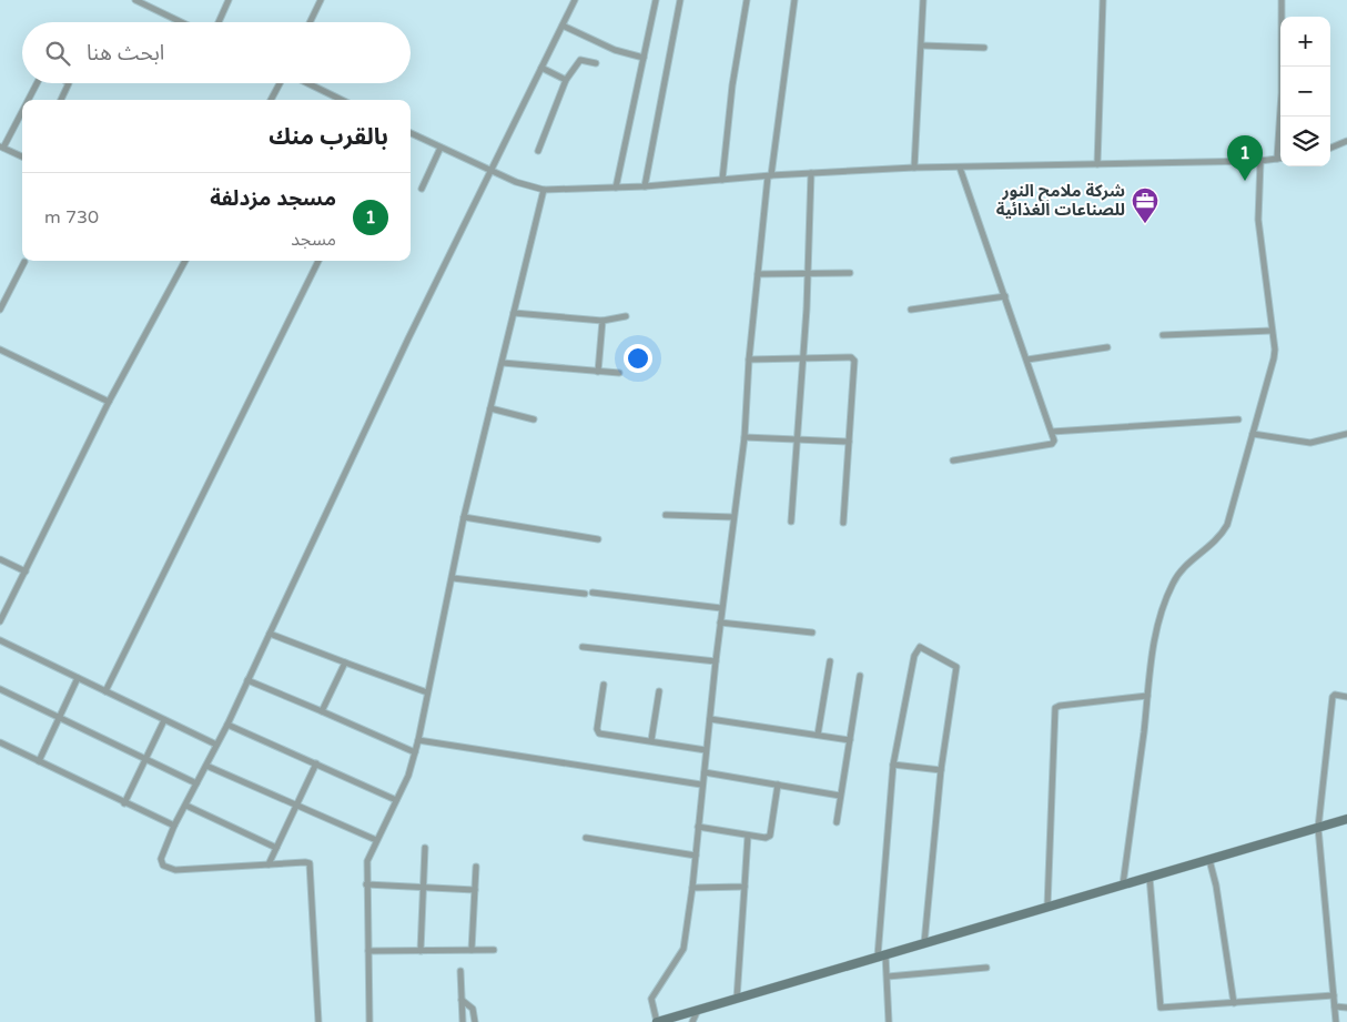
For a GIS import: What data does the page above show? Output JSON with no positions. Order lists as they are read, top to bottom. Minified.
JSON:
{"places":{"office":["شركة ملامح النور للصناعات الغذائية"]},"page":{"map_buttons":["+","−"],"search":"ابحث هنا","heading":"بالقرب منك","pins":"1","list":[{"mark":"1","name":"مسجد مزدلفة","note":"مسجد","value":"730 m"}]}}
